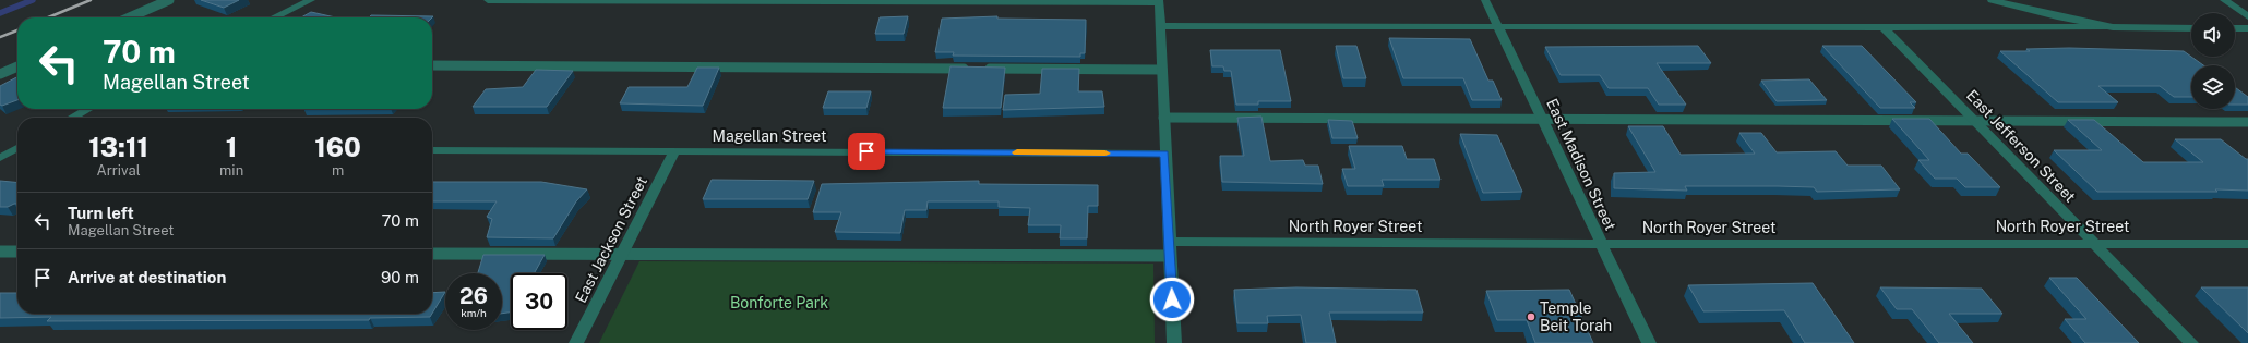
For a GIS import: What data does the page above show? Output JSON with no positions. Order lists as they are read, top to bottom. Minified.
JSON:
{"streets":{"street":["Magellan Street","East Jefferson Street","East Madison Street","North Royer Street","East Jackson Street"]},"crossings":[["Magellan Street","East Jackson Street"],["East Jefferson Street","North Royer Street"],["East Madison Street","North Royer Street"]],"parks":["Bonforte Park"],"places":["Temple Beit Torah"],"page":{"turn":["70 m","Magellan Street"],"eta":["13:11","Arrival","1","min","160","m"],"list":[{"name":"Turn left","note":"Magellan Street","value":"70 m"},{"name":"Arrive at destination","value":"90 m"}],"speed":"26 km/h","limit":"30"}}
